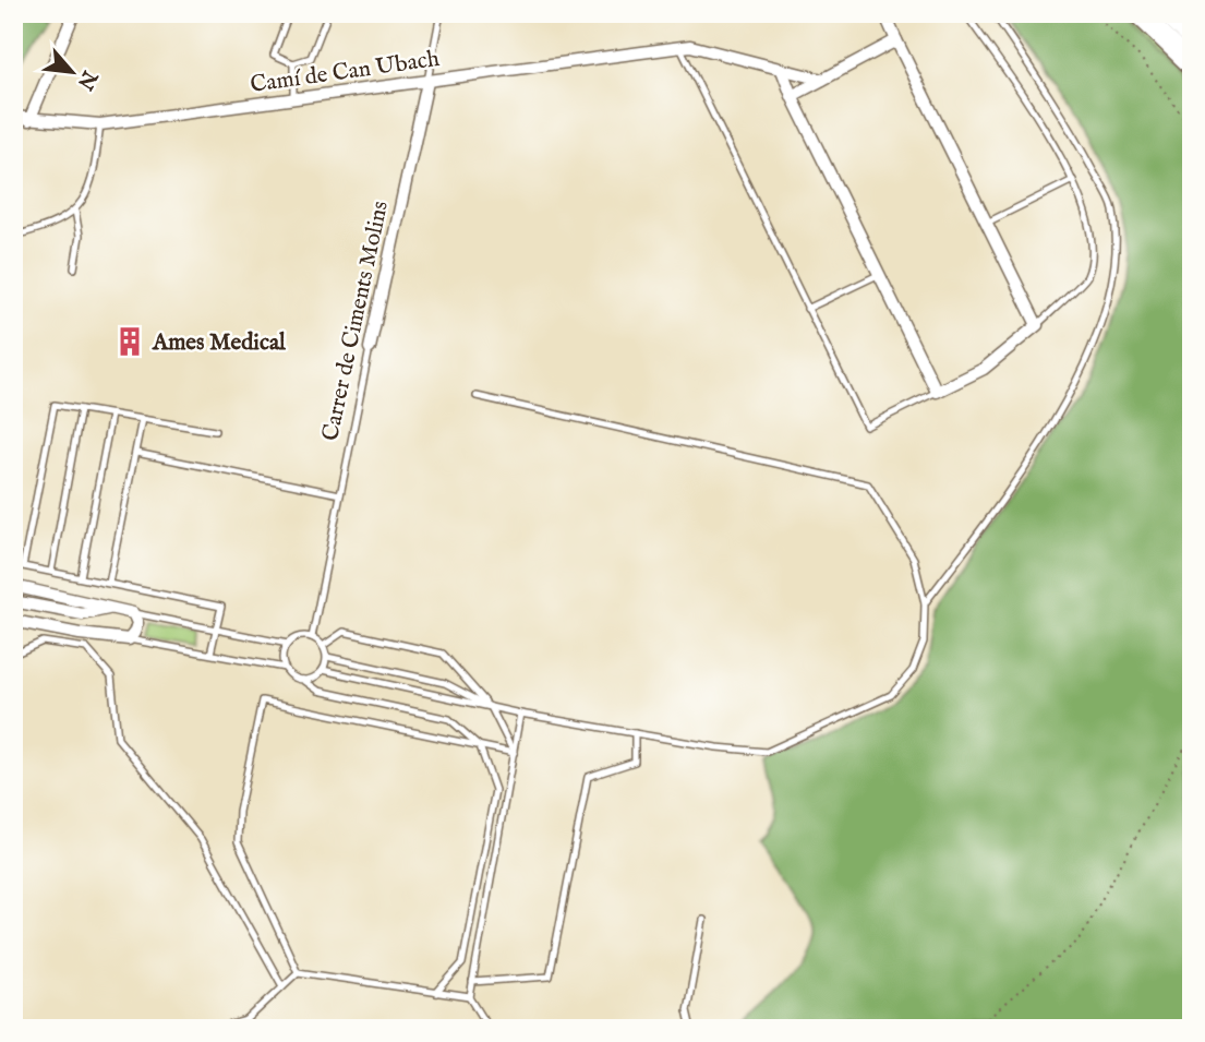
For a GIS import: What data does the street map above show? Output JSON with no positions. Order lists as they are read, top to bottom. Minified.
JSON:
{"streets":{"street":["Camí de Can Ubach","Carrer de Ciments Molins"]},"crossings":[["Camí de Can Ubach","Carrer de Ciments Molins"]],"places":{"building":["Ames Medical"]},"north":"bottom right"}
